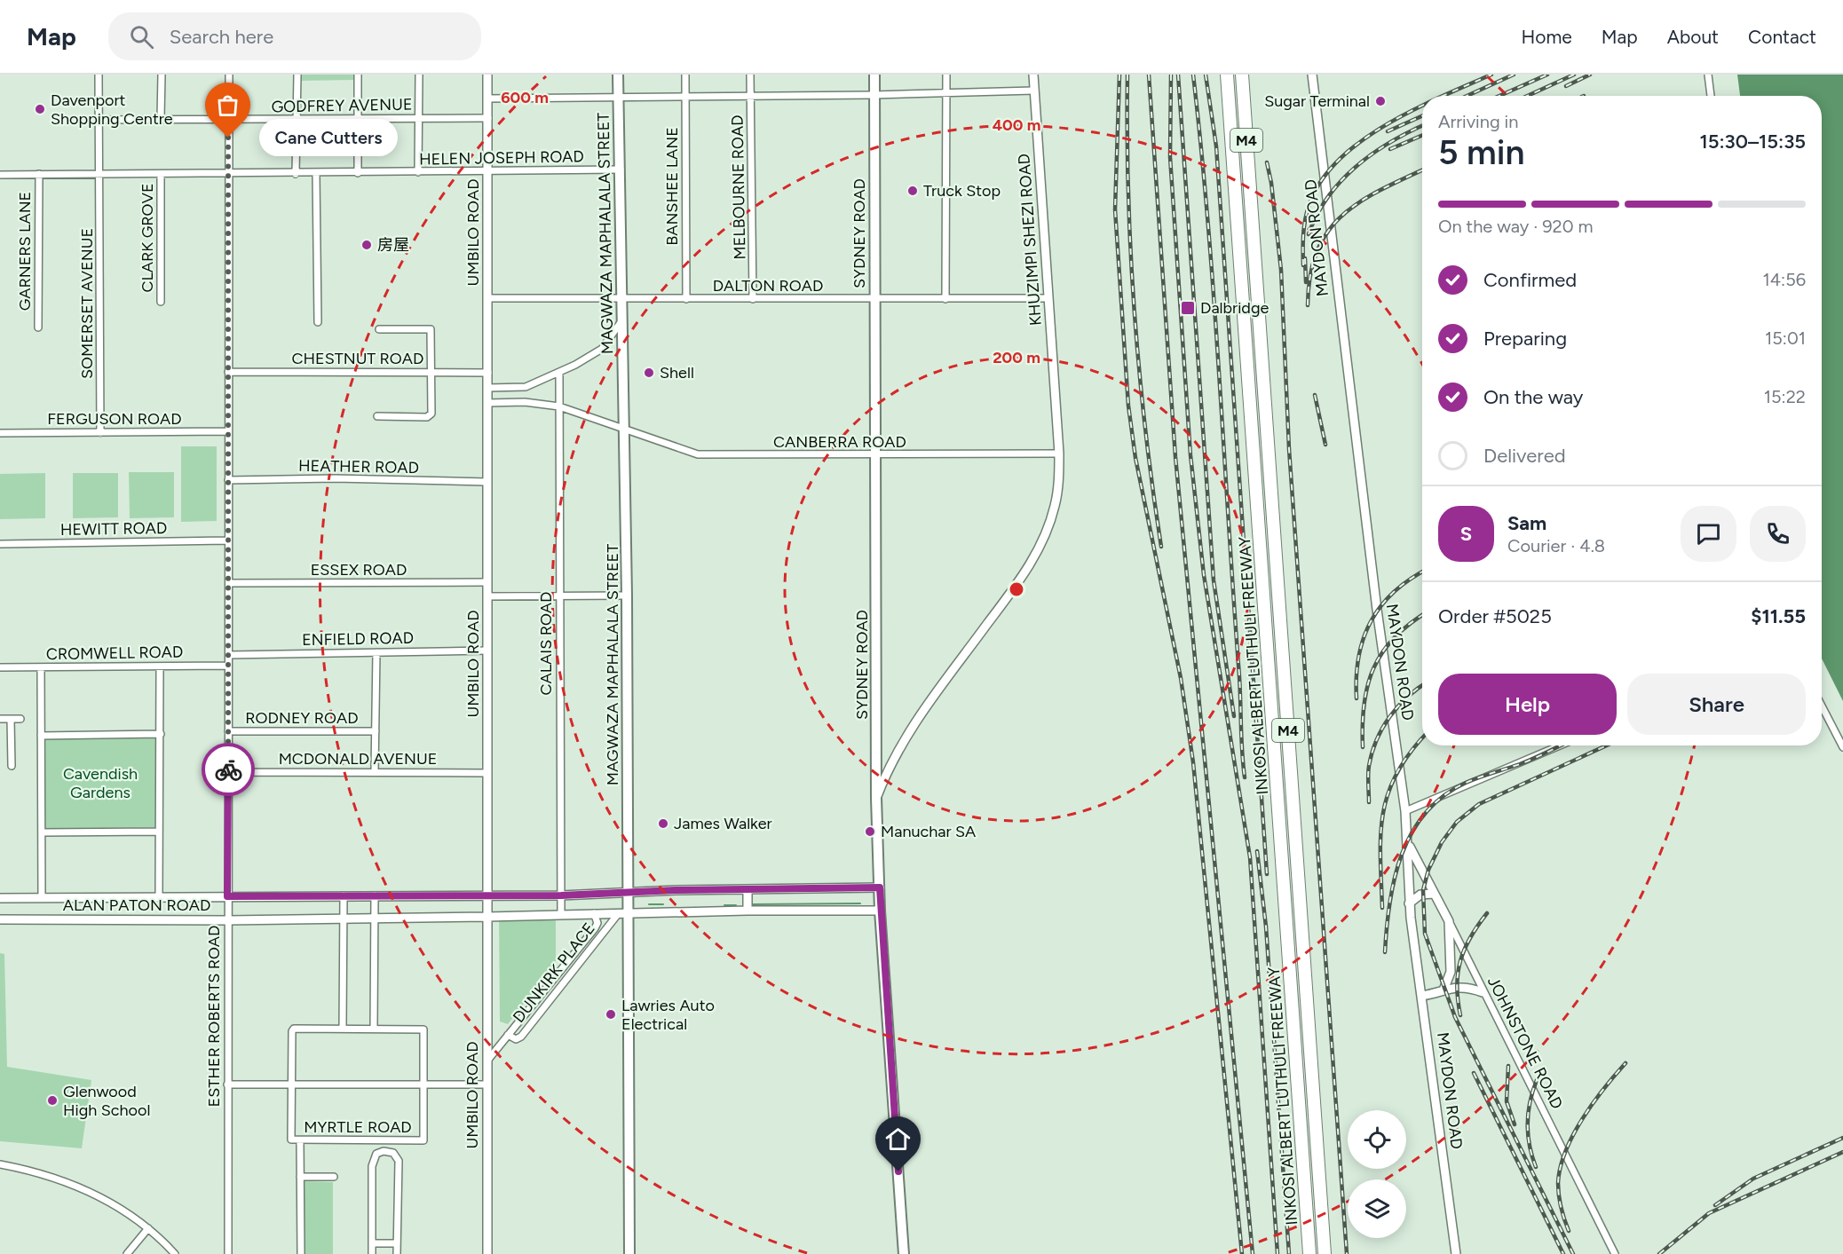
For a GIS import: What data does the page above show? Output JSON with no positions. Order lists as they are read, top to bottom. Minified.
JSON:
{"streets":{"highway":["M4","INKOSI ALBERT LUTHULI FREEWAY"],"main road":["MAGWAZA MAPHALALA STREET","SYDNEY ROAD"],"street":["GODFREY AVENUE","HELEN JOSEPH ROAD","BANSHEE LANE","MELBOURNE ROAD","UMBILO ROAD","CLARK GROVE","MAYDON ROAD","KHUZIMPI SHEZI ROAD","GARNERS LANE","DALTON ROAD","SOMERSET AVENUE","CHESTNUT ROAD","FERGUSON ROAD","CANBERRA ROAD","HEATHER ROAD","HEWITT ROAD","ESSEX ROAD","ENFIELD ROAD","CALAIS ROAD","CROMWELL ROAD","RODNEY ROAD","MCDONALD AVENUE","ALAN PATON ROAD","DUNKIRK PLACE","ESTHER ROBERTS ROAD","JOHNSTONE ROAD","MYRTLE ROAD"]},"crossings":[["GODFREY AVENUE","UMBILO ROAD"],["GODFREY AVENUE","SOMERSET AVENUE"],["GODFREY AVENUE","ESTHER ROBERTS ROAD"],["HELEN JOSEPH ROAD","UMBILO ROAD"],["HELEN JOSEPH ROAD","MAGWAZA MAPHALALA STREET"],["HELEN JOSEPH ROAD","CLARK GROVE"],["HELEN JOSEPH ROAD","GARNERS LANE"],["HELEN JOSEPH ROAD","SOMERSET AVENUE"],["HELEN JOSEPH ROAD","ESTHER ROBERTS ROAD"],["BANSHEE LANE","DALTON ROAD"],["MELBOURNE ROAD","DALTON ROAD"],["UMBILO ROAD","DALTON ROAD"],["UMBILO ROAD","CHESTNUT ROAD"],["UMBILO ROAD","CANBERRA ROAD"],["UMBILO ROAD","HEATHER ROAD"],["UMBILO ROAD","ESSEX ROAD"],["UMBILO ROAD","ENFIELD ROAD"],["UMBILO ROAD","MCDONALD AVENUE"],["UMBILO ROAD","ALAN PATON ROAD"],["MAGWAZA MAPHALALA STREET","DALTON ROAD"],["MAGWAZA MAPHALALA STREET","CANBERRA ROAD"],["MAGWAZA MAPHALALA STREET","ALAN PATON ROAD"],["SYDNEY ROAD","KHUZIMPI SHEZI ROAD"],["SYDNEY ROAD","DALTON ROAD"],["SYDNEY ROAD","CANBERRA ROAD"],["SYDNEY ROAD","ALAN PATON ROAD"],["MAYDON ROAD","JOHNSTONE ROAD"],["KHUZIMPI SHEZI ROAD","DALTON ROAD"],["KHUZIMPI SHEZI ROAD","CANBERRA ROAD"],["SOMERSET AVENUE","FERGUSON ROAD"],["CHESTNUT ROAD","ESTHER ROBERTS ROAD"],["FERGUSON ROAD","ESTHER ROBERTS ROAD"],["CANBERRA ROAD","CALAIS ROAD"],["HEATHER ROAD","ESTHER ROBERTS ROAD"],["HEWITT ROAD","ESTHER ROBERTS ROAD"],["ESSEX ROAD","ESTHER ROBERTS ROAD"],["ENFIELD ROAD","ESTHER ROBERTS ROAD"],["CALAIS ROAD","ALAN PATON ROAD"],["CROMWELL ROAD","ESTHER ROBERTS ROAD"],["RODNEY ROAD","ESTHER ROBERTS ROAD"],["MCDONALD AVENUE","ESTHER ROBERTS ROAD"],["ALAN PATON ROAD","DUNKIRK PLACE"],["ALAN PATON ROAD","ESTHER ROBERTS ROAD"]],"parks":["Cavendish Gardens"],"places":{"other":["Sugar Terminal","Davenport Shopping Centre","Cane Cutters","Truck Stop","房屋","Shell","James Walker","Manuchar SA","Lawries Auto Electrical","Glenwood High School"],"transit":["Dalbridge"]},"page":{"header":"Map","search":"Search here","nav":["Home","Map","About","Contact"],"heading":["5 min","Arriving in","15:30–15:35"],"panel":["Sam","Courier · 4.8","Order #5025","$11.55"],"bubble":"Cane Cutters","bar":"On the way · 920 m","list":[["Confirmed","14:56"],["Preparing","15:01"],["On the way","15:22"],"Delivered"],"round":"S","buttons":["Help","Share"]},"rings":["600 m","400 m","200 m"]}
